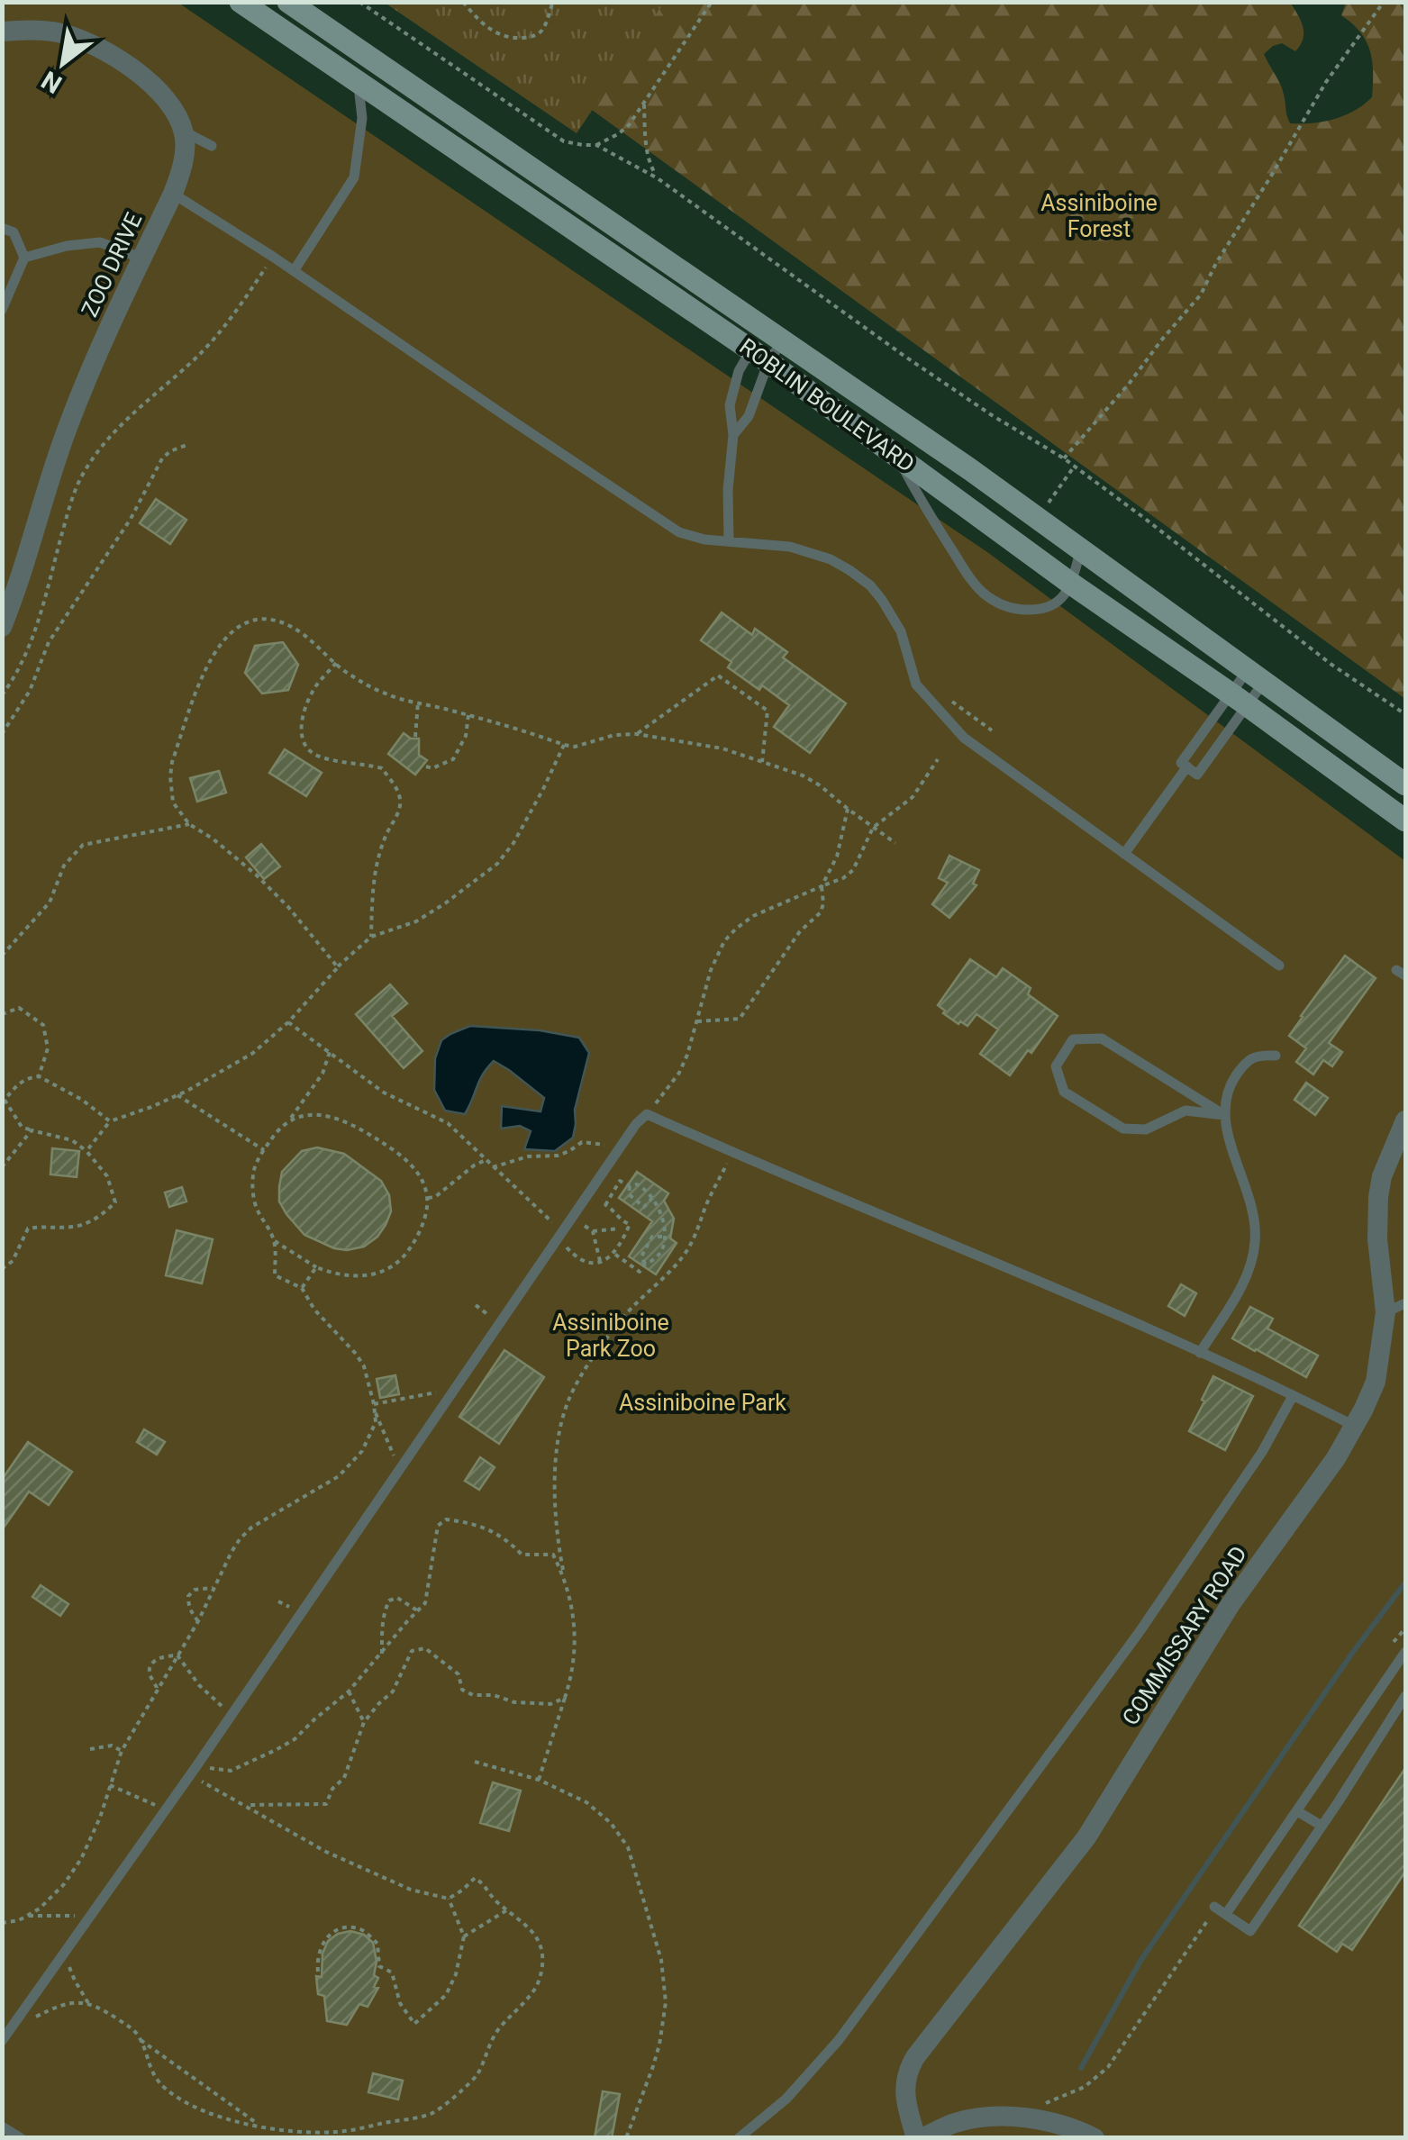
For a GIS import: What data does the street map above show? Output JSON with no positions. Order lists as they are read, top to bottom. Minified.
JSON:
{"streets":{"main road":["ROBLIN BOULEVARD"],"street":["ZOO DRIVE","COMMISSARY ROAD"]},"parks":["Assiniboine Forest","Assiniboine Park Zoo","Assiniboine Park"],"north":"bottom left"}
